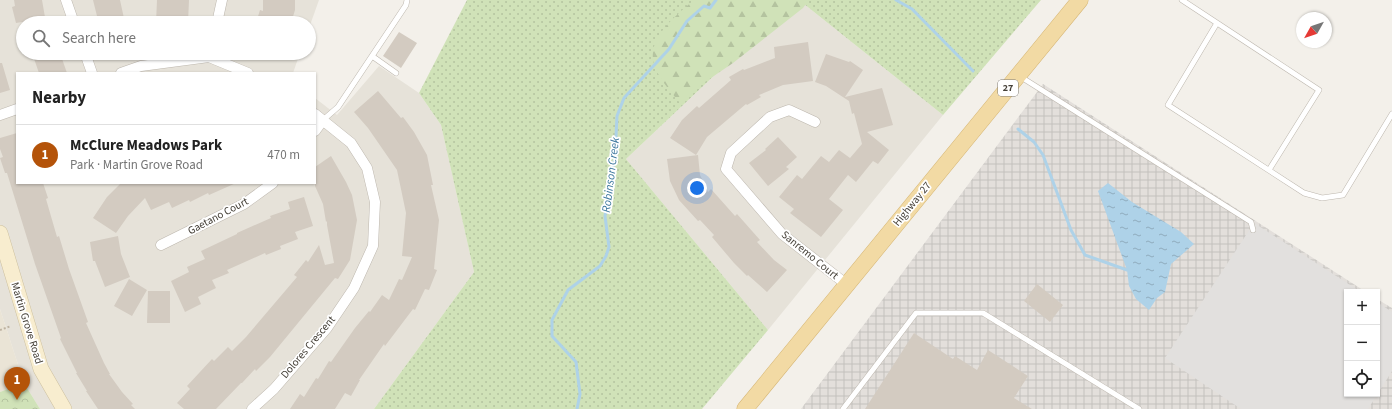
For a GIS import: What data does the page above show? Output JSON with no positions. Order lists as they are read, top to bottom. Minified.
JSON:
{"streets":{"main road":["27","Highway 27"],"street":["Gaetano Court","Sanremo Court","Martin Grove Road","Dolores Crescent"]},"crossings":[["Highway 27","Sanremo Court"]],"water":["Robinson Creek"],"north":"bottom left","page":{"search":"Search here","heading":"Nearby","list":[{"mark":"1","name":"McClure Meadows Park","note":"Park · Martin Grove Road","value":"470 m"}],"map_buttons":["+","−"],"pins":"1"}}
